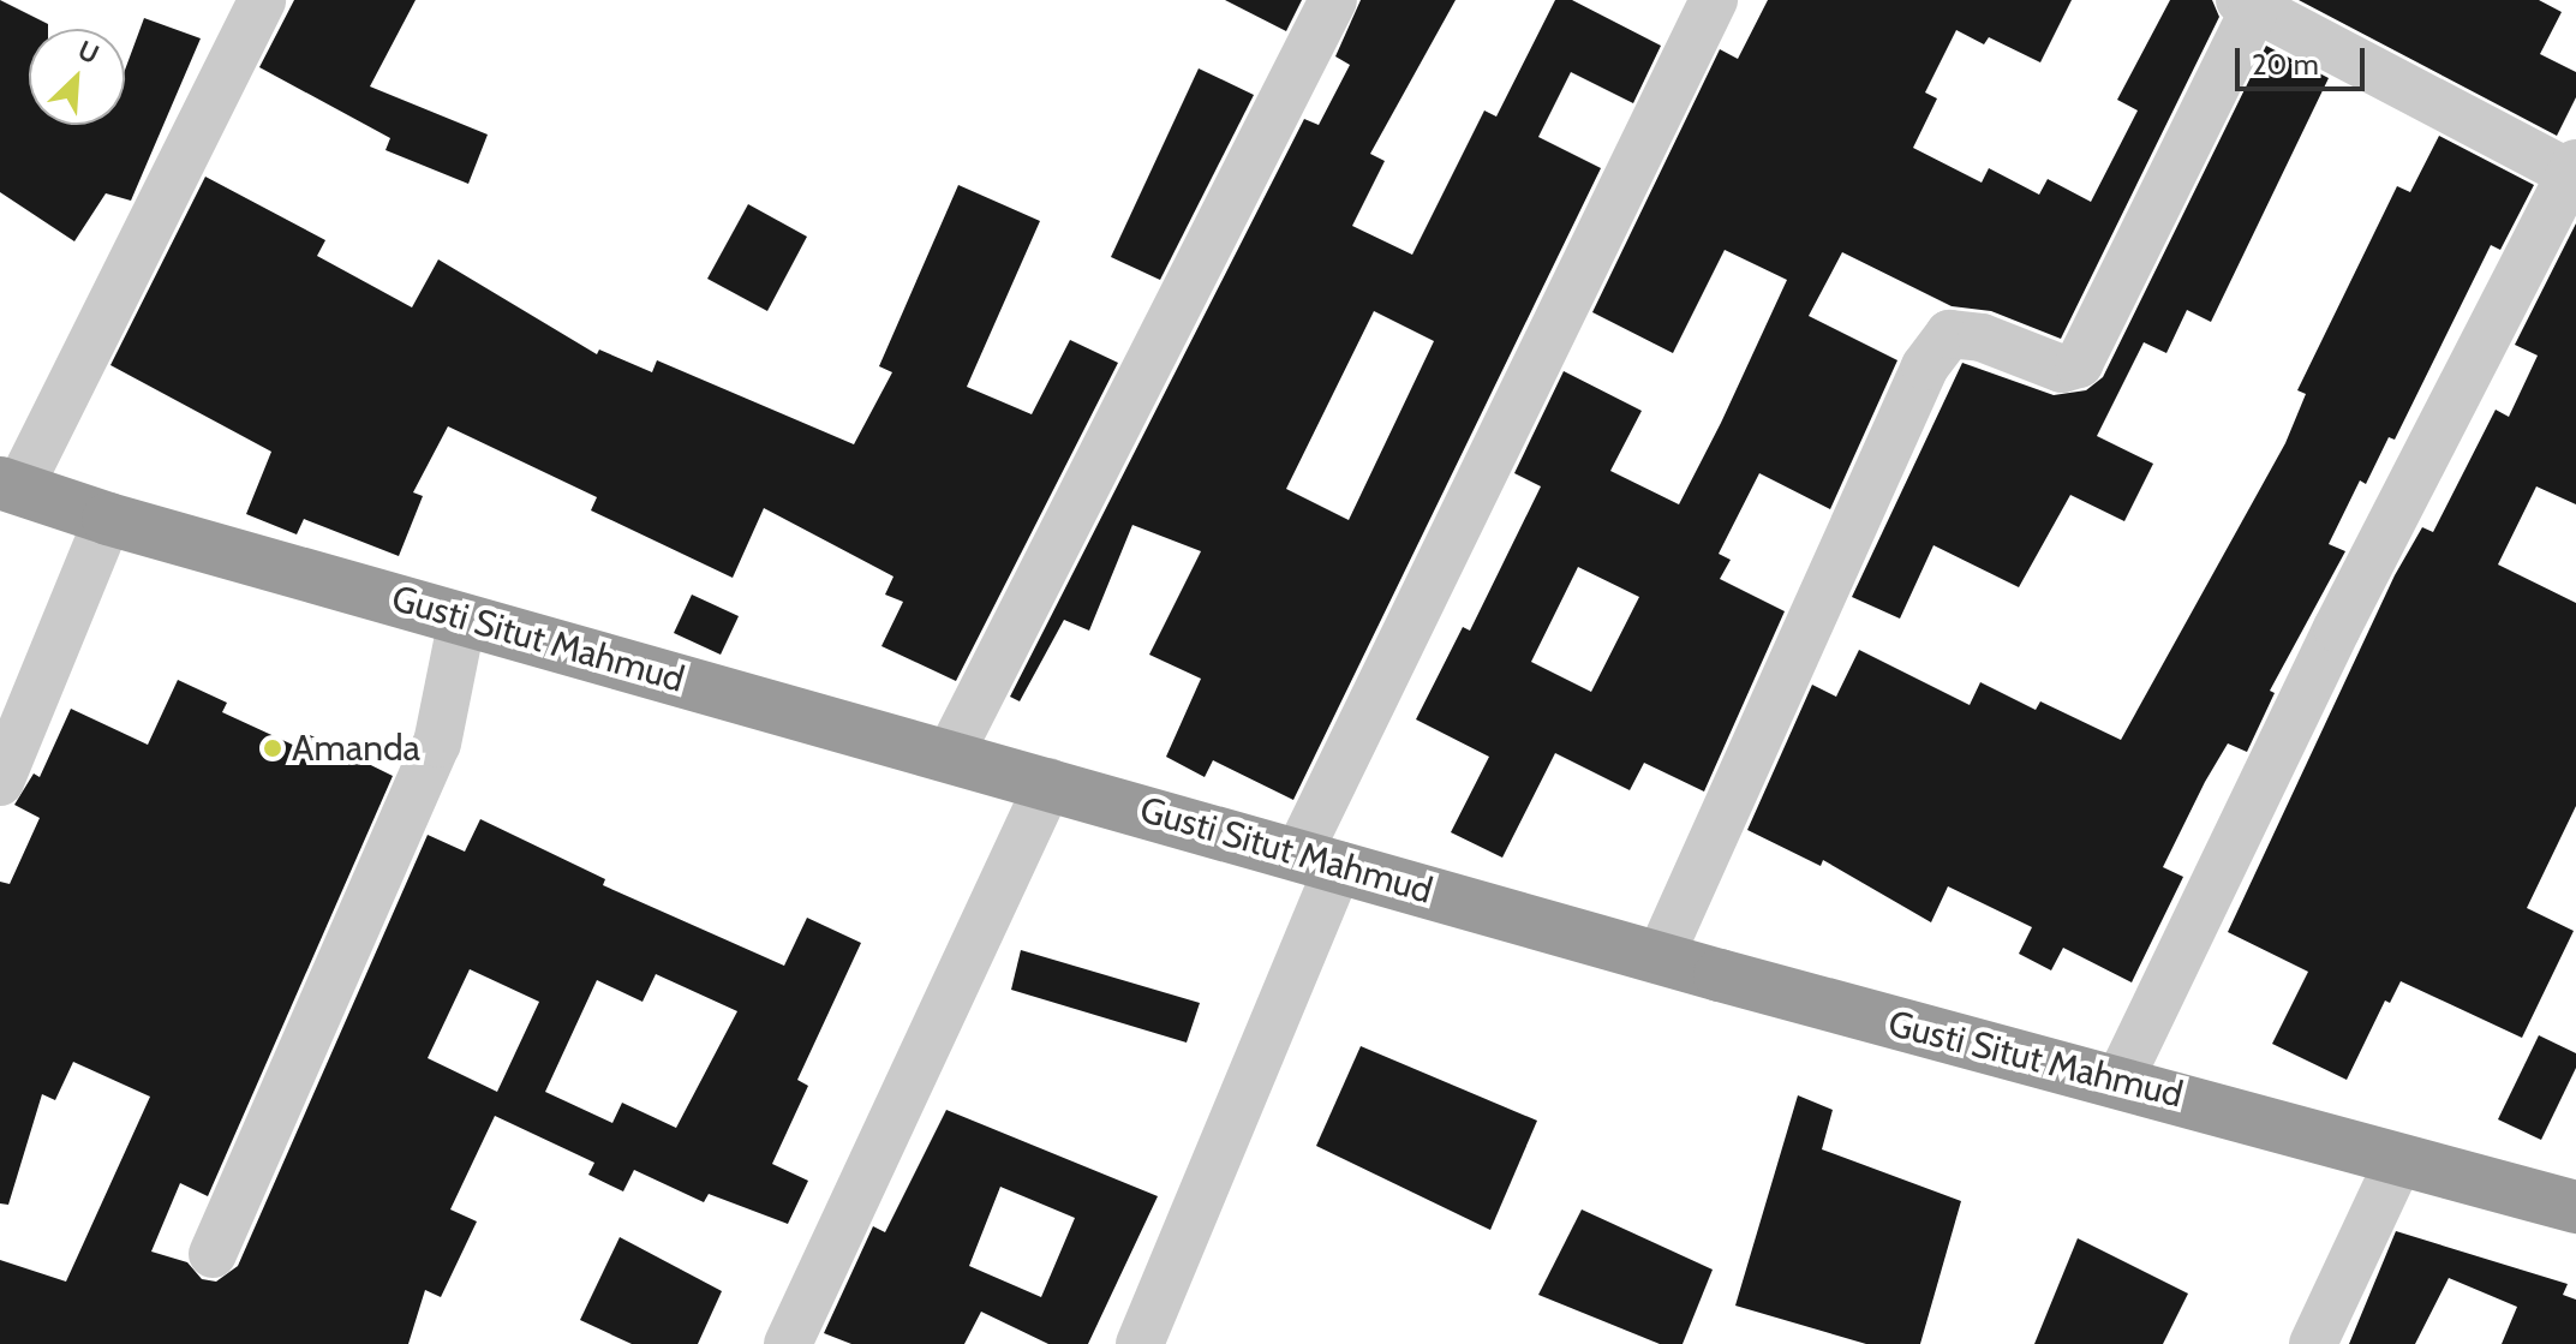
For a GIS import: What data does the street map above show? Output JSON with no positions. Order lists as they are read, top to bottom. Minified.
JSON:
{"streets":{"highway":["Gusti Situt Mahmud"]},"places":["Amanda"],"scale_bar":"20 m","north":"top right"}
